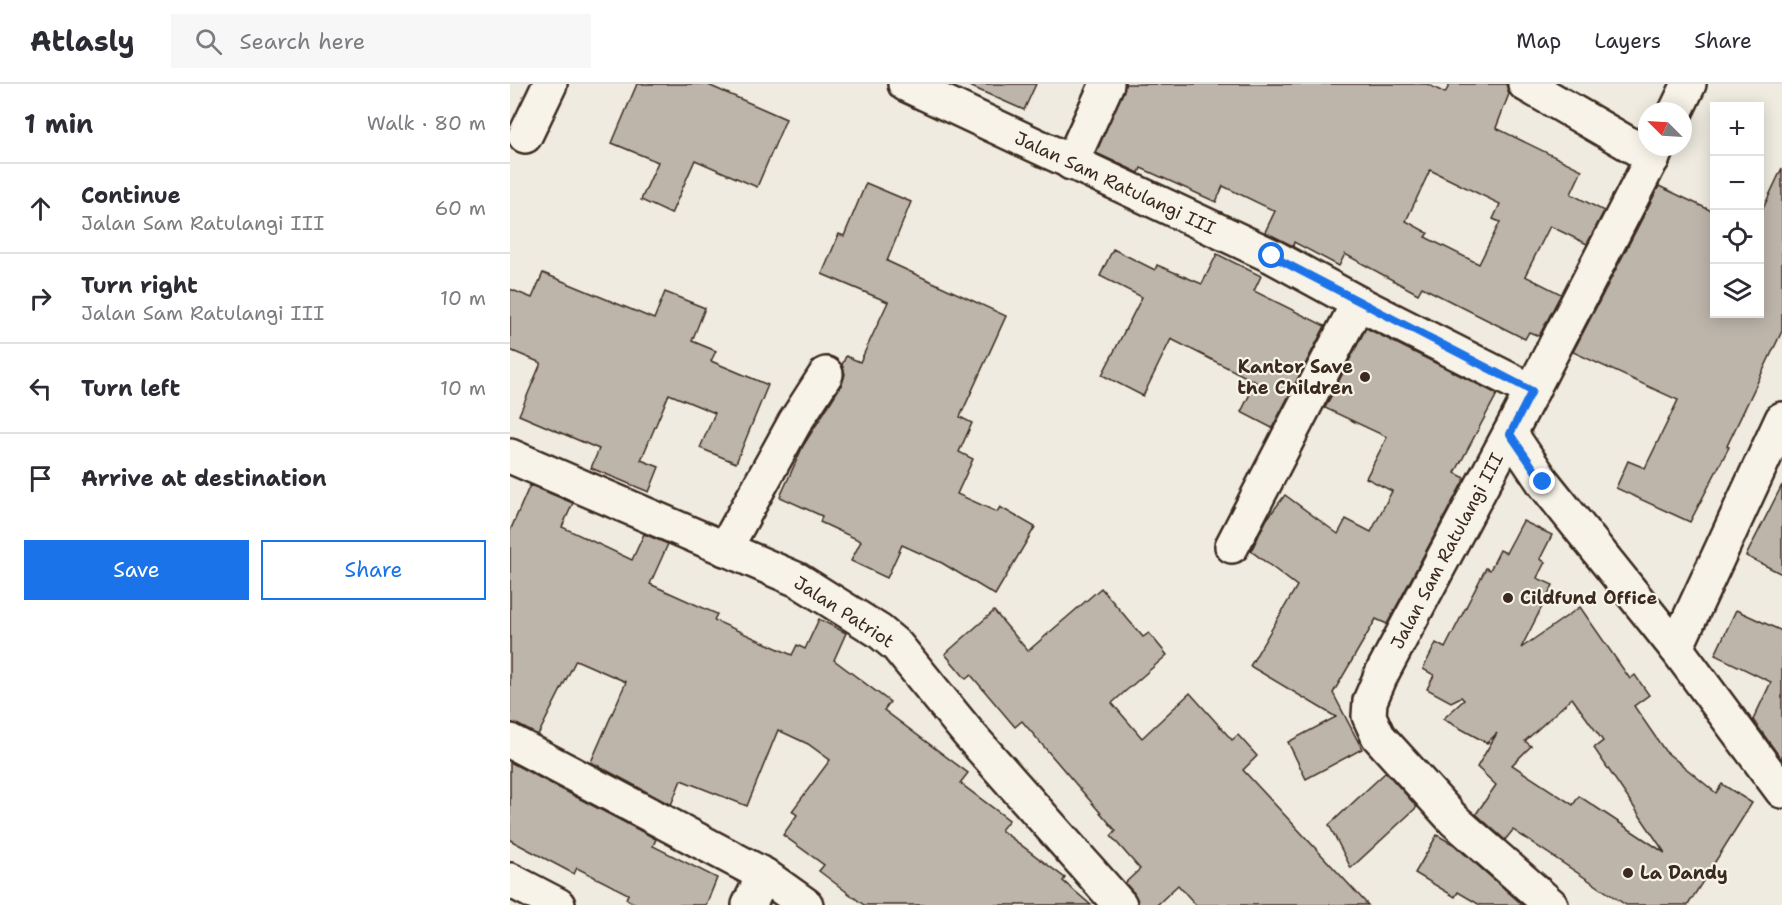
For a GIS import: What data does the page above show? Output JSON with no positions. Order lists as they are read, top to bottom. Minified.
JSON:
{"streets":{"street":["Jalan Sam Ratulangi III","Jalan Patriot"]},"places":["Kantor Save the Children","Cildfund Office","La Dandy"],"north":"top left","page":{"header":"Atlasly","search":"Search here","nav":["Map","Layers","Share"],"heading":["1 min","Walk · 80 m"],"map_buttons":["+","−"],"list":[["Continue","Jalan Sam Ratulangi III","60 m"],["Turn right","Jalan Sam Ratulangi III","10 m"],["Turn left","10 m"],"Arrive at destination"],"buttons":["Save","Share"]}}
